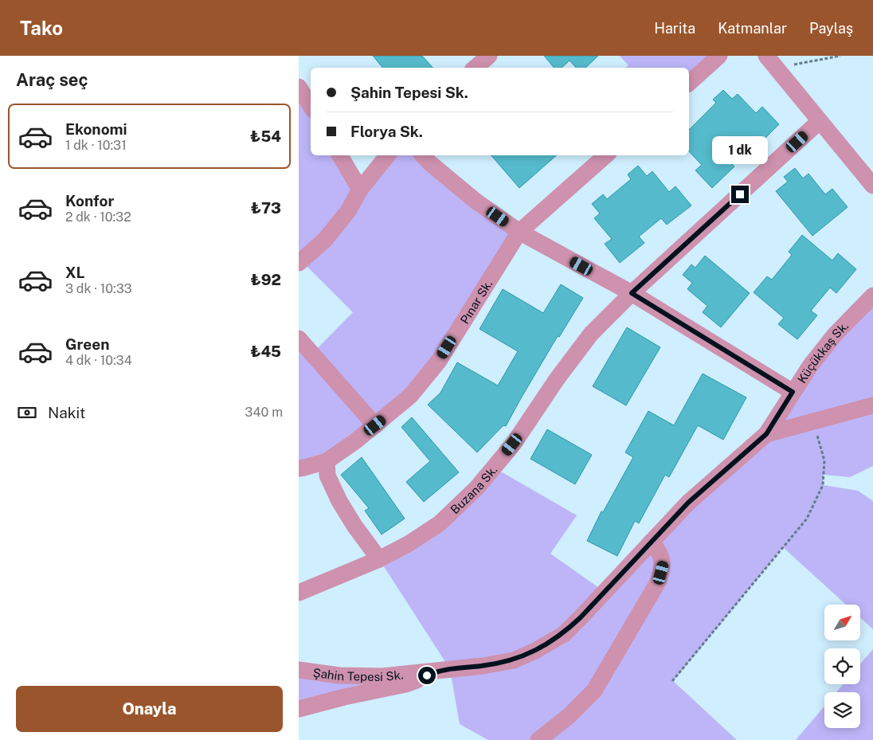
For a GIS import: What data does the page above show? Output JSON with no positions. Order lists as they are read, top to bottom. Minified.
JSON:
{"streets":{"street":["Pınar Sk.","Küçükkaş Sk.","Buzana Sk.","Şahin Tepesi Sk."]},"crossings":[["Küçükkaş Sk.","Şahin Tepesi Sk."]],"north":"top right","page":{"header":"Tako","nav":["Harita","Katmanlar","Paylaş"],"heading":"Araç seç","banner":["Şahin Tepesi Sk.","Florya Sk."],"list":[{"name":"Ekonomi","note":"1 dk · 10:31","value":"₺54"},{"name":"Konfor","note":"2 dk · 10:32","value":"₺73"},{"name":"XL","note":"3 dk · 10:33","value":"₺92"},{"name":"Green","note":"4 dk · 10:34","value":"₺45"}],"bubble":"1 dk","pay":["Nakit","340 m"],"buttons":"Onayla"}}
